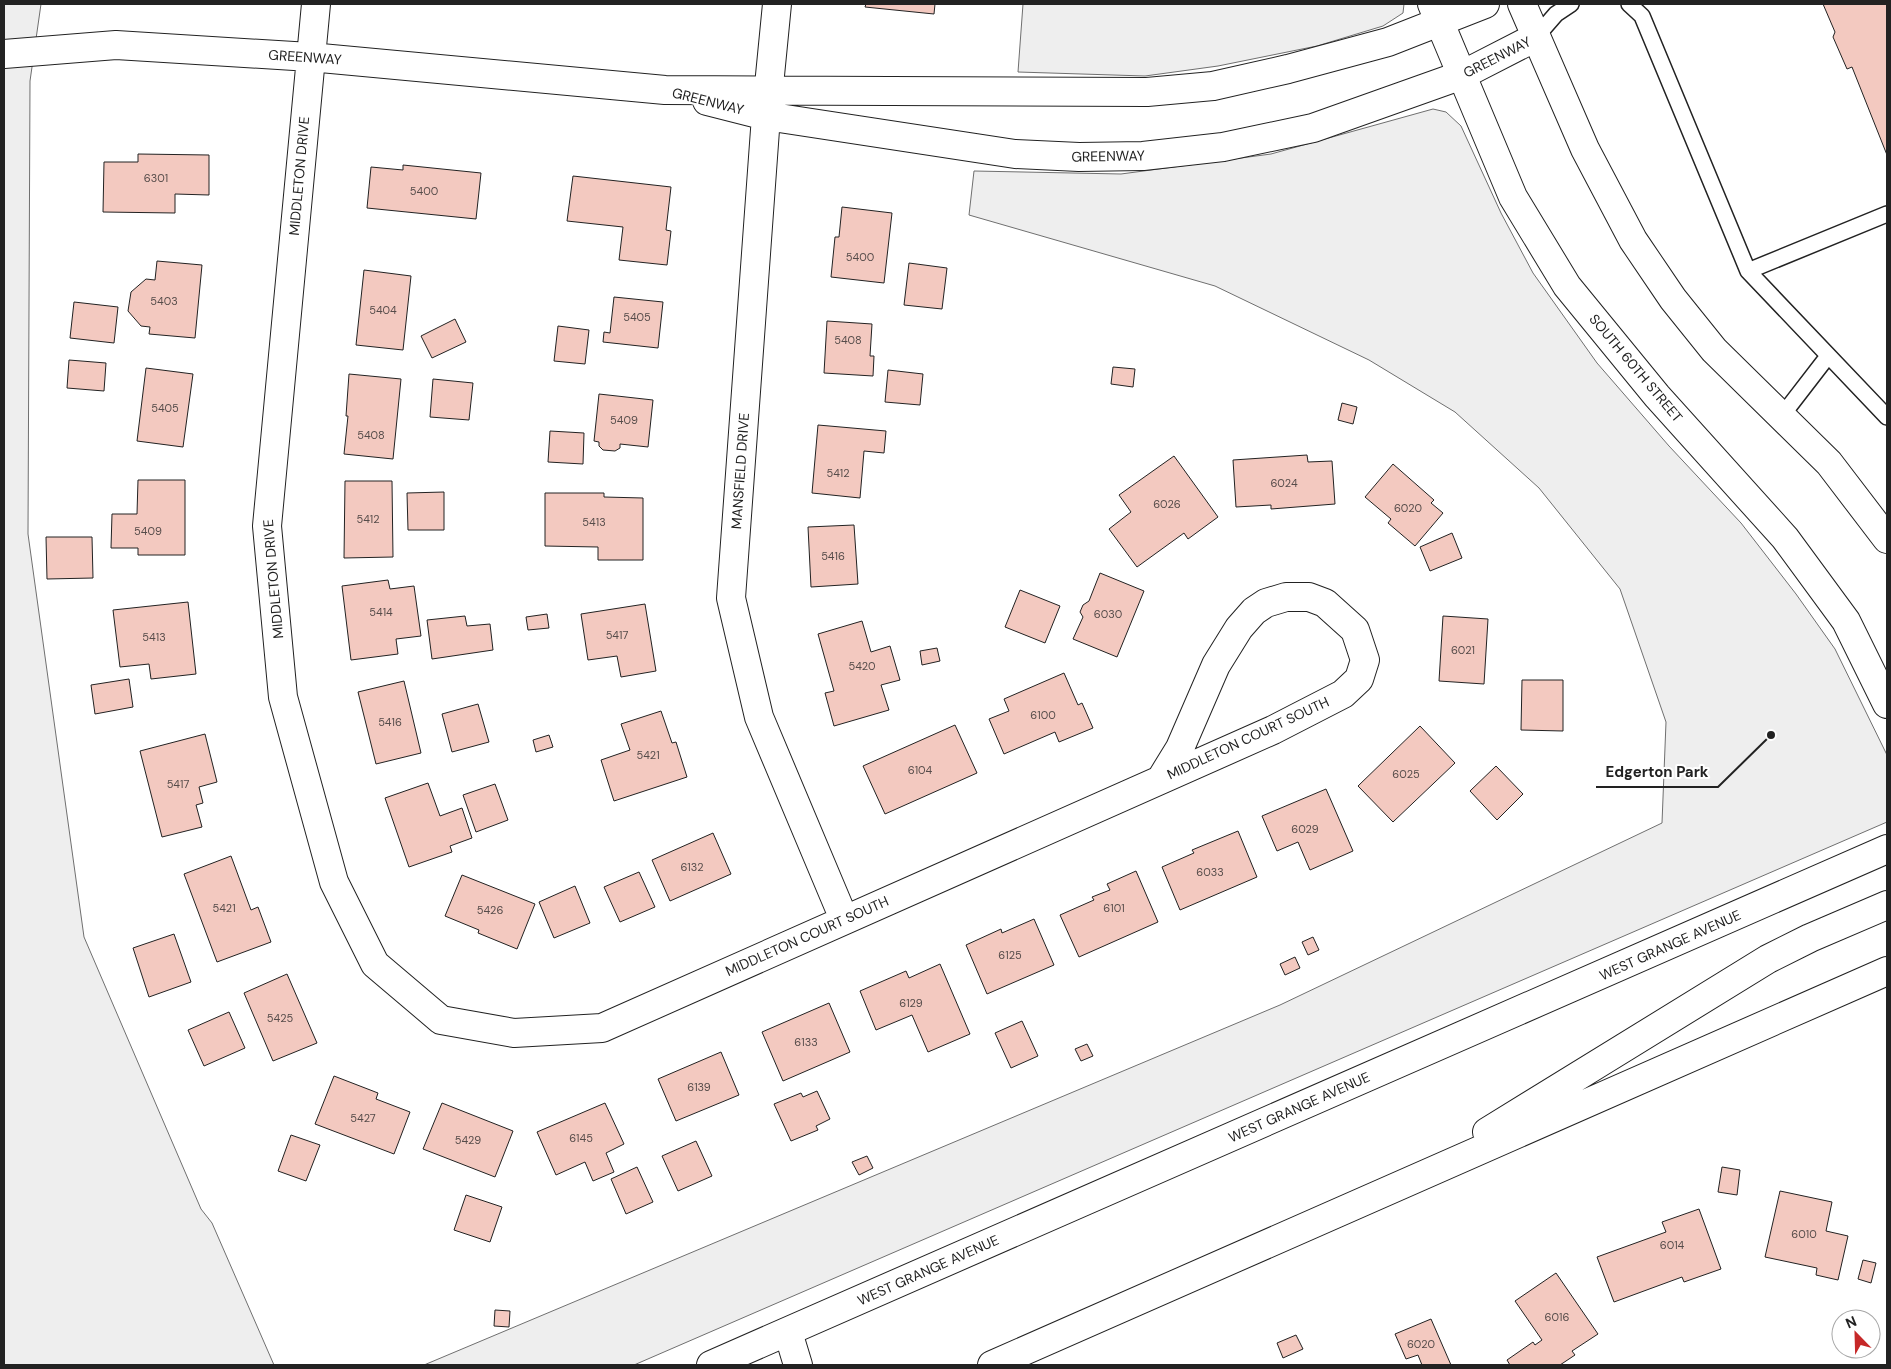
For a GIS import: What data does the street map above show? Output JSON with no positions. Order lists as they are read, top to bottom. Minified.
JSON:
{"streets":{"street":["GREENWAY","MIDDLETON DRIVE","SOUTH 60TH STREET","MANSFIELD DRIVE","MIDDLETON COURT SOUTH","WEST GRANGE AVENUE"]},"crossings":[["GREENWAY","MIDDLETON DRIVE"],["GREENWAY","SOUTH 60TH STREET"],["GREENWAY","MANSFIELD DRIVE"],["MIDDLETON DRIVE","MIDDLETON COURT SOUTH"],["MANSFIELD DRIVE","MIDDLETON COURT SOUTH"]],"places":["Edgerton Park"],"house_numbers":["6301","5400","5400","5403","5404","5405","5408","5405","5409","5408","5412","6024","6026","6020","5412","5413","5409","5416","5414","6030","5417","5413","6021","5420","6100","5416","5421","6104","6025","5417","6029","6132","6033","5421","6101","5426","6125","6129","5425","6133","6139","5427","6145","5429","6010","6014","6016","6020"],"north":"top left"}
